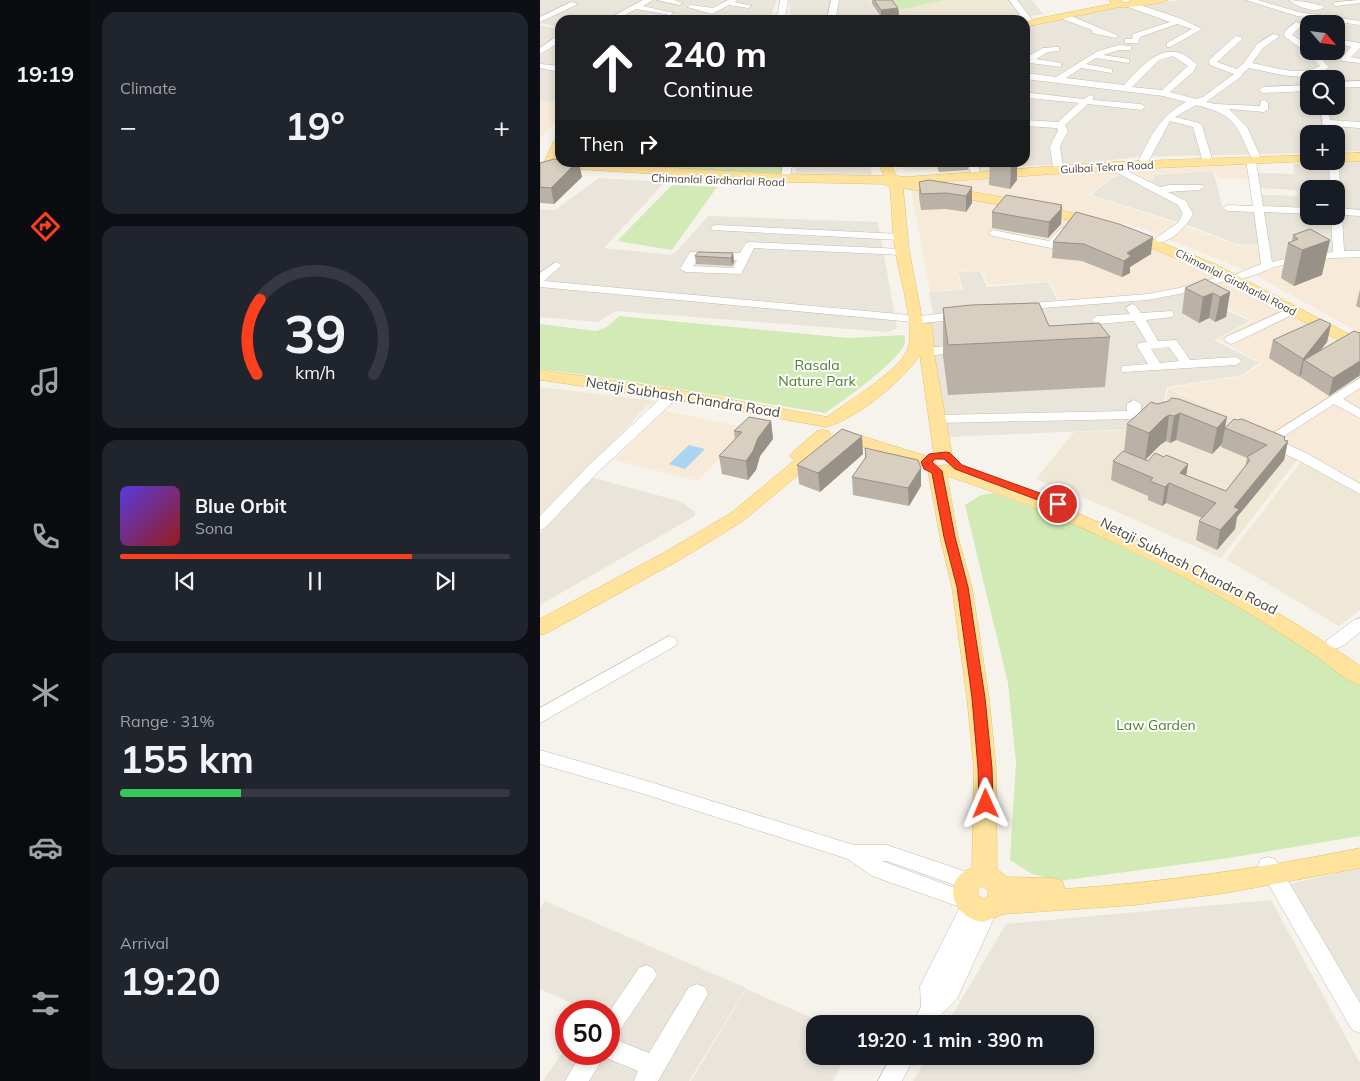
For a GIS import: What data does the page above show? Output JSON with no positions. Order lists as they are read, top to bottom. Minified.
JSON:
{"streets":{"main road":["Gulbai Tekra Road","Chimanlal Girdharlal Road","Netaji Subhash Chandra Road"]},"crossings":[["Gulbai Tekra Road","Chimanlal Girdharlal Road"]],"parks":["Rasala Nature Park","Law Garden"],"north":"bottom right","page":{"tabs":"19:19","tile":["Climate",["Range · 31%","155 km"],["Arrival","19:20"]],"map_buttons":["+","−"],"turn":["240 m","Continue"],"heat":["−","19°","+"],"then":"Then","song":["Blue Orbit","Sona"],"limit":"50","trip":"19:20 · 1 min · 390 m","gauge":["39","km/h"]}}
